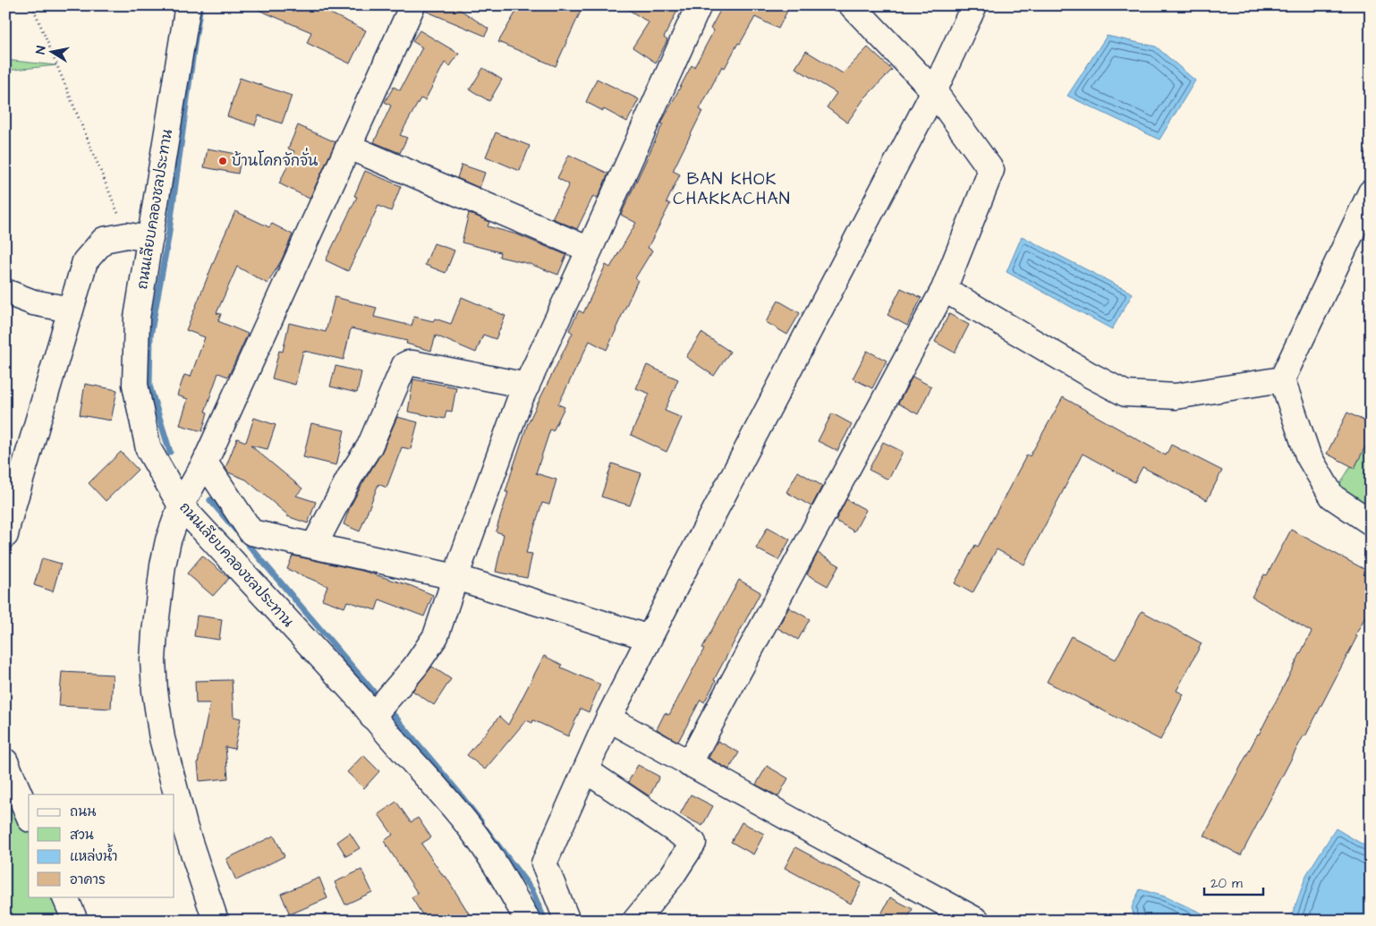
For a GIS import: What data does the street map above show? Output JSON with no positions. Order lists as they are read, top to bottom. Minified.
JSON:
{"streets":{"street":["ถนนเลียบคลองชลประทาน"]},"districts":["BAN KHOK CHAKKACHAN"],"places":["บ้านโคกจักจั่น"],"legend":["ถนน","สวน","แหล่งน้ำ","อาคาร"],"scale_bar":"20 m","north":"left"}
